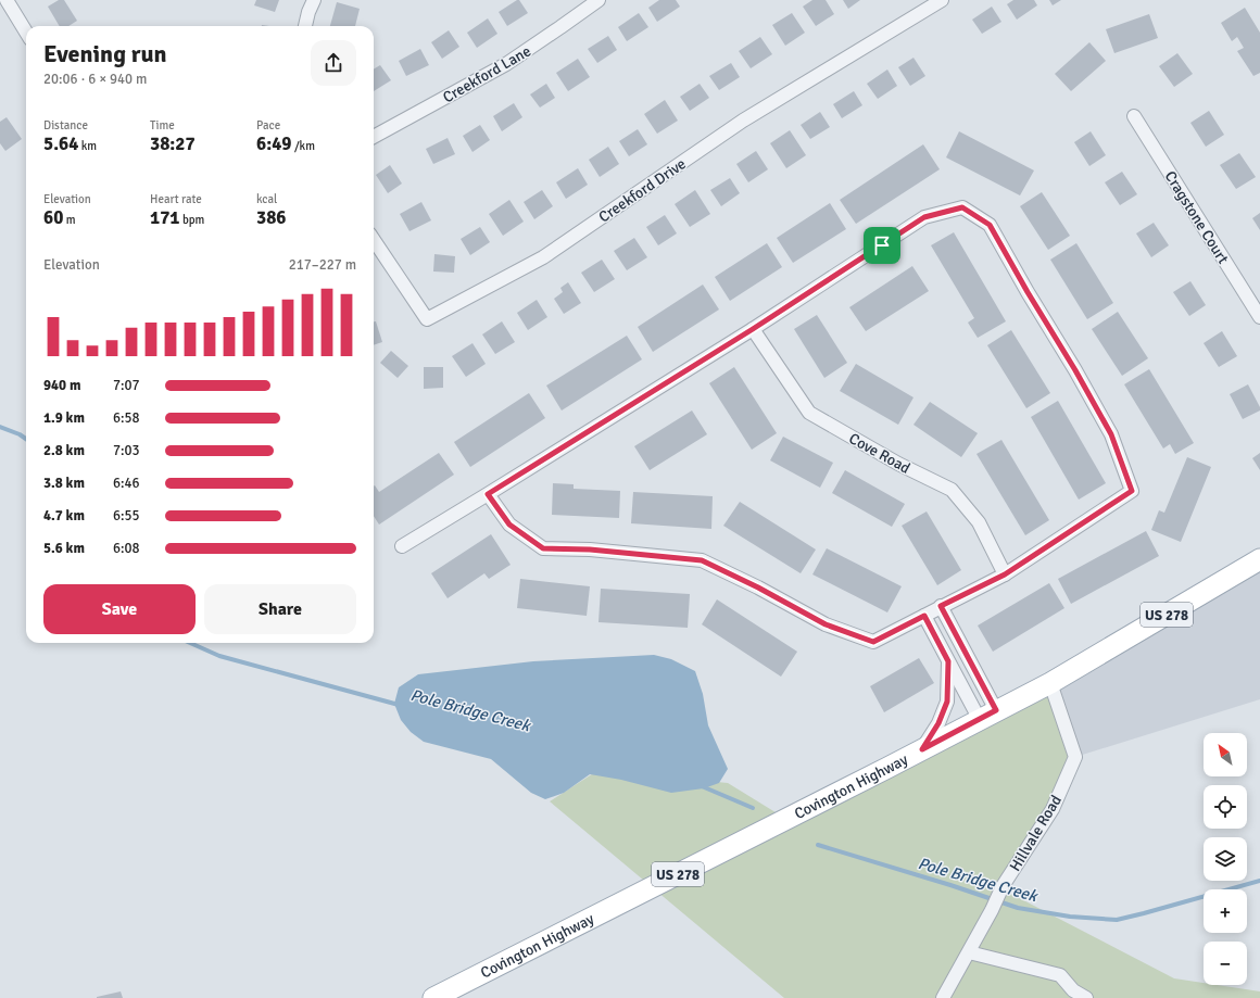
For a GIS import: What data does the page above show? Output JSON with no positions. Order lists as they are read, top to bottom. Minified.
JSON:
{"streets":{"main road":["US 278","Covington Highway"],"street":["Creekford Lane","Creekford Drive","Cragstone Court","Cove Road","Hillvale Road"]},"crossings":[["Covington Highway","Hillvale Road"]],"water":["Pole Bridge Creek"],"north":"top left","page":{"heading":["Evening run","20:06 · 6 × 940 m"],"stats":[["Distance","5.64 km"],["Time","38:27"],["Pace","6:49 /km"],["Elevation","60 m"],["Heart rate","171 bpm"],["kcal","386"]],"chart":["Elevation","217–227 m"],"list":[{"name":"940 m","note":"7:07"},{"name":"1.9 km","note":"6:58"},{"name":"2.8 km","note":"7:03"},{"name":"3.8 km","note":"6:46"},{"name":"4.7 km","note":"6:55"},{"name":"5.6 km","note":"6:08"}],"buttons":["Save","Share"],"map_buttons":["+","−"]}}
